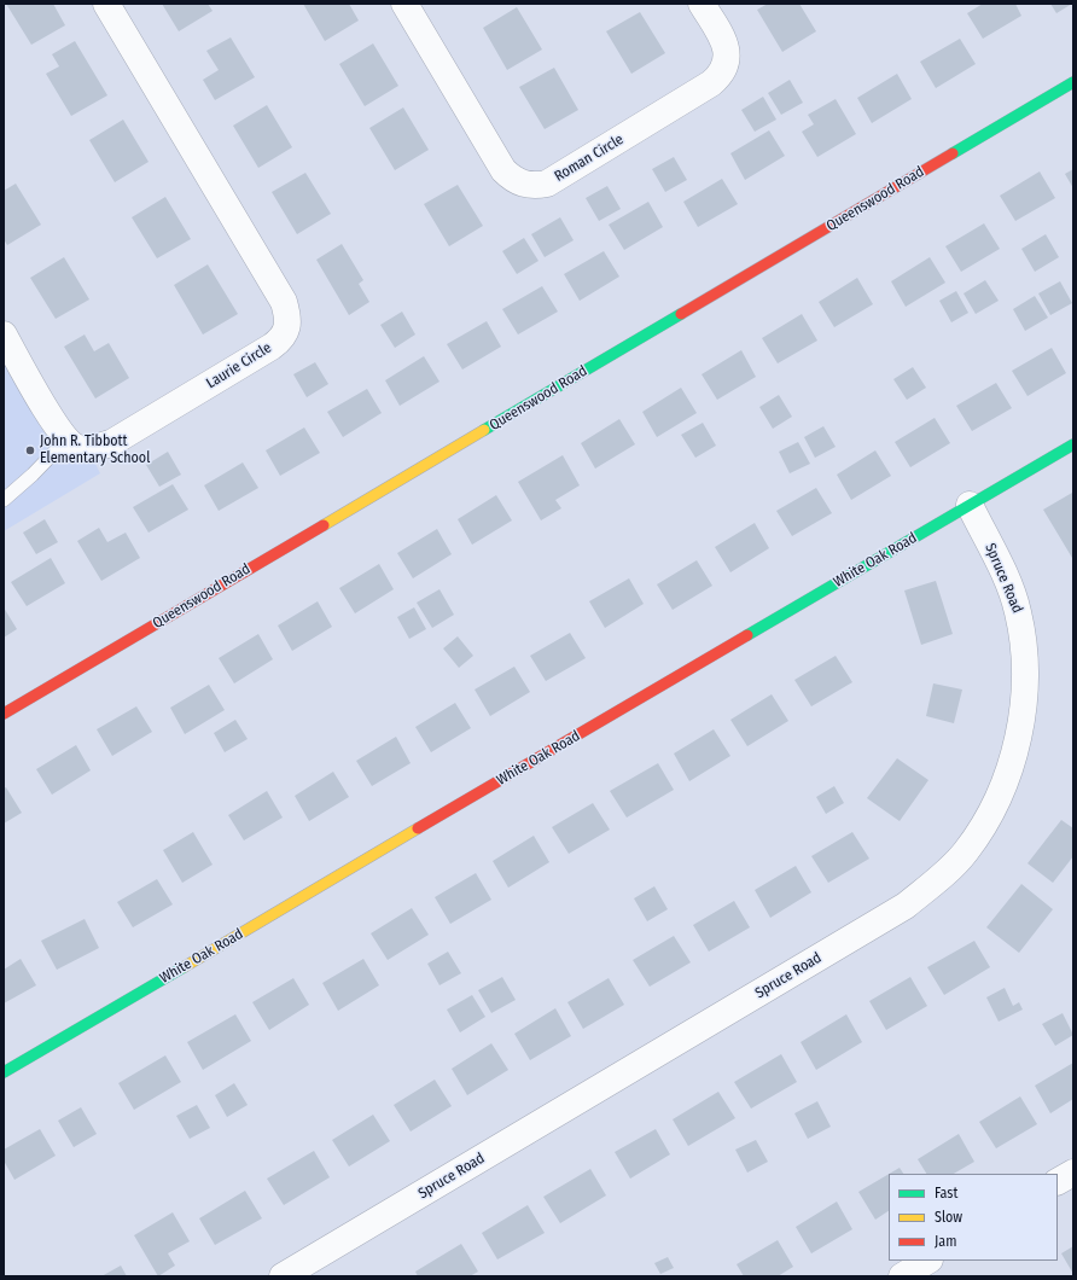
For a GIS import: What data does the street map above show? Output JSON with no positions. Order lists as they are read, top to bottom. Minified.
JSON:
{"streets":{"street":["Roman Circle","Queenswood Road","Laurie Circle","White Oak Road","Spruce Road"]},"crossings":[["White Oak Road","Spruce Road"]],"places":["John R. Tibbott Elementary School"],"legend":["Fast","Slow","Jam"]}
